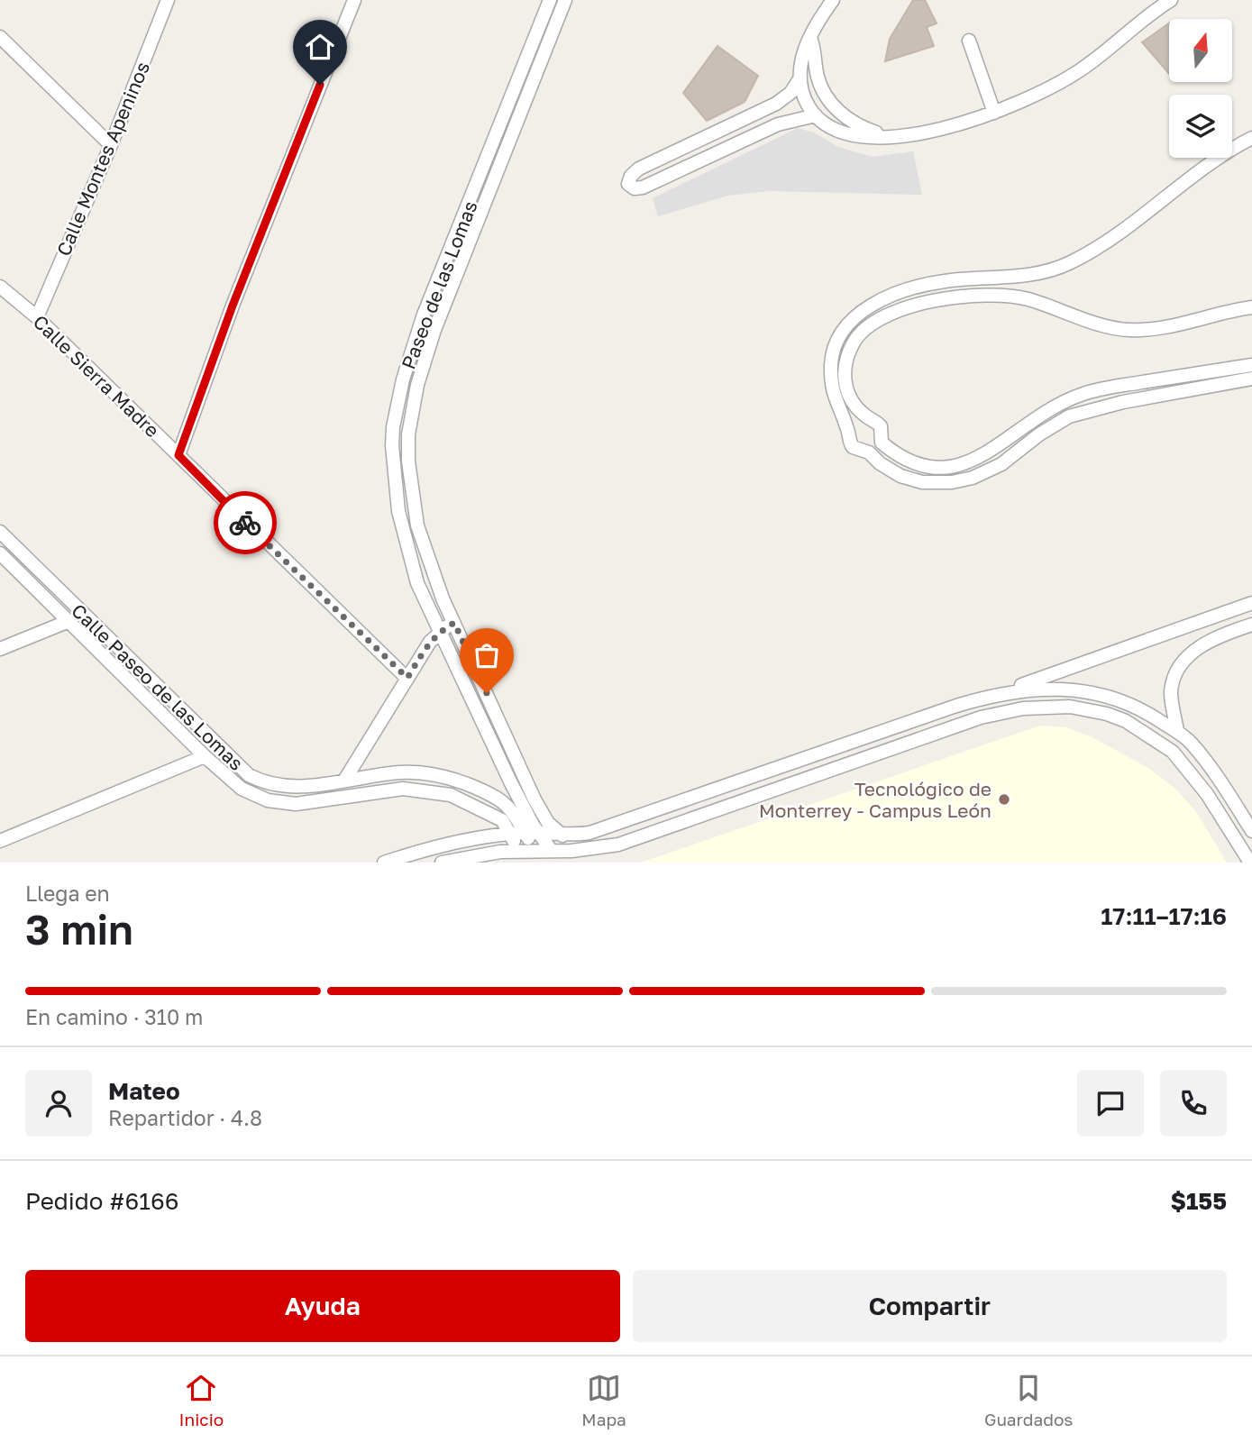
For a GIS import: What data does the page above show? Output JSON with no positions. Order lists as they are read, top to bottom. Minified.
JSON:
{"streets":{"street":["Calle Montes Apeninos","Paseo de las Lomas","Calle Sierra Madre","Calle Paseo de las Lomas"]},"crossings":[["Calle Montes Apeninos","Calle Sierra Madre"]],"places":["Tecnológico de Monterrey - Campus León"],"north":"top","page":{"heading":["3 min","Llega en","17:11–17:16"],"panel":["Mateo","Repartidor · 4.8","Pedido #6166","$155"],"bar":"En camino · 310 m","buttons":["Ayuda","Compartir"],"tabs":["Inicio","Mapa","Guardados"]}}
